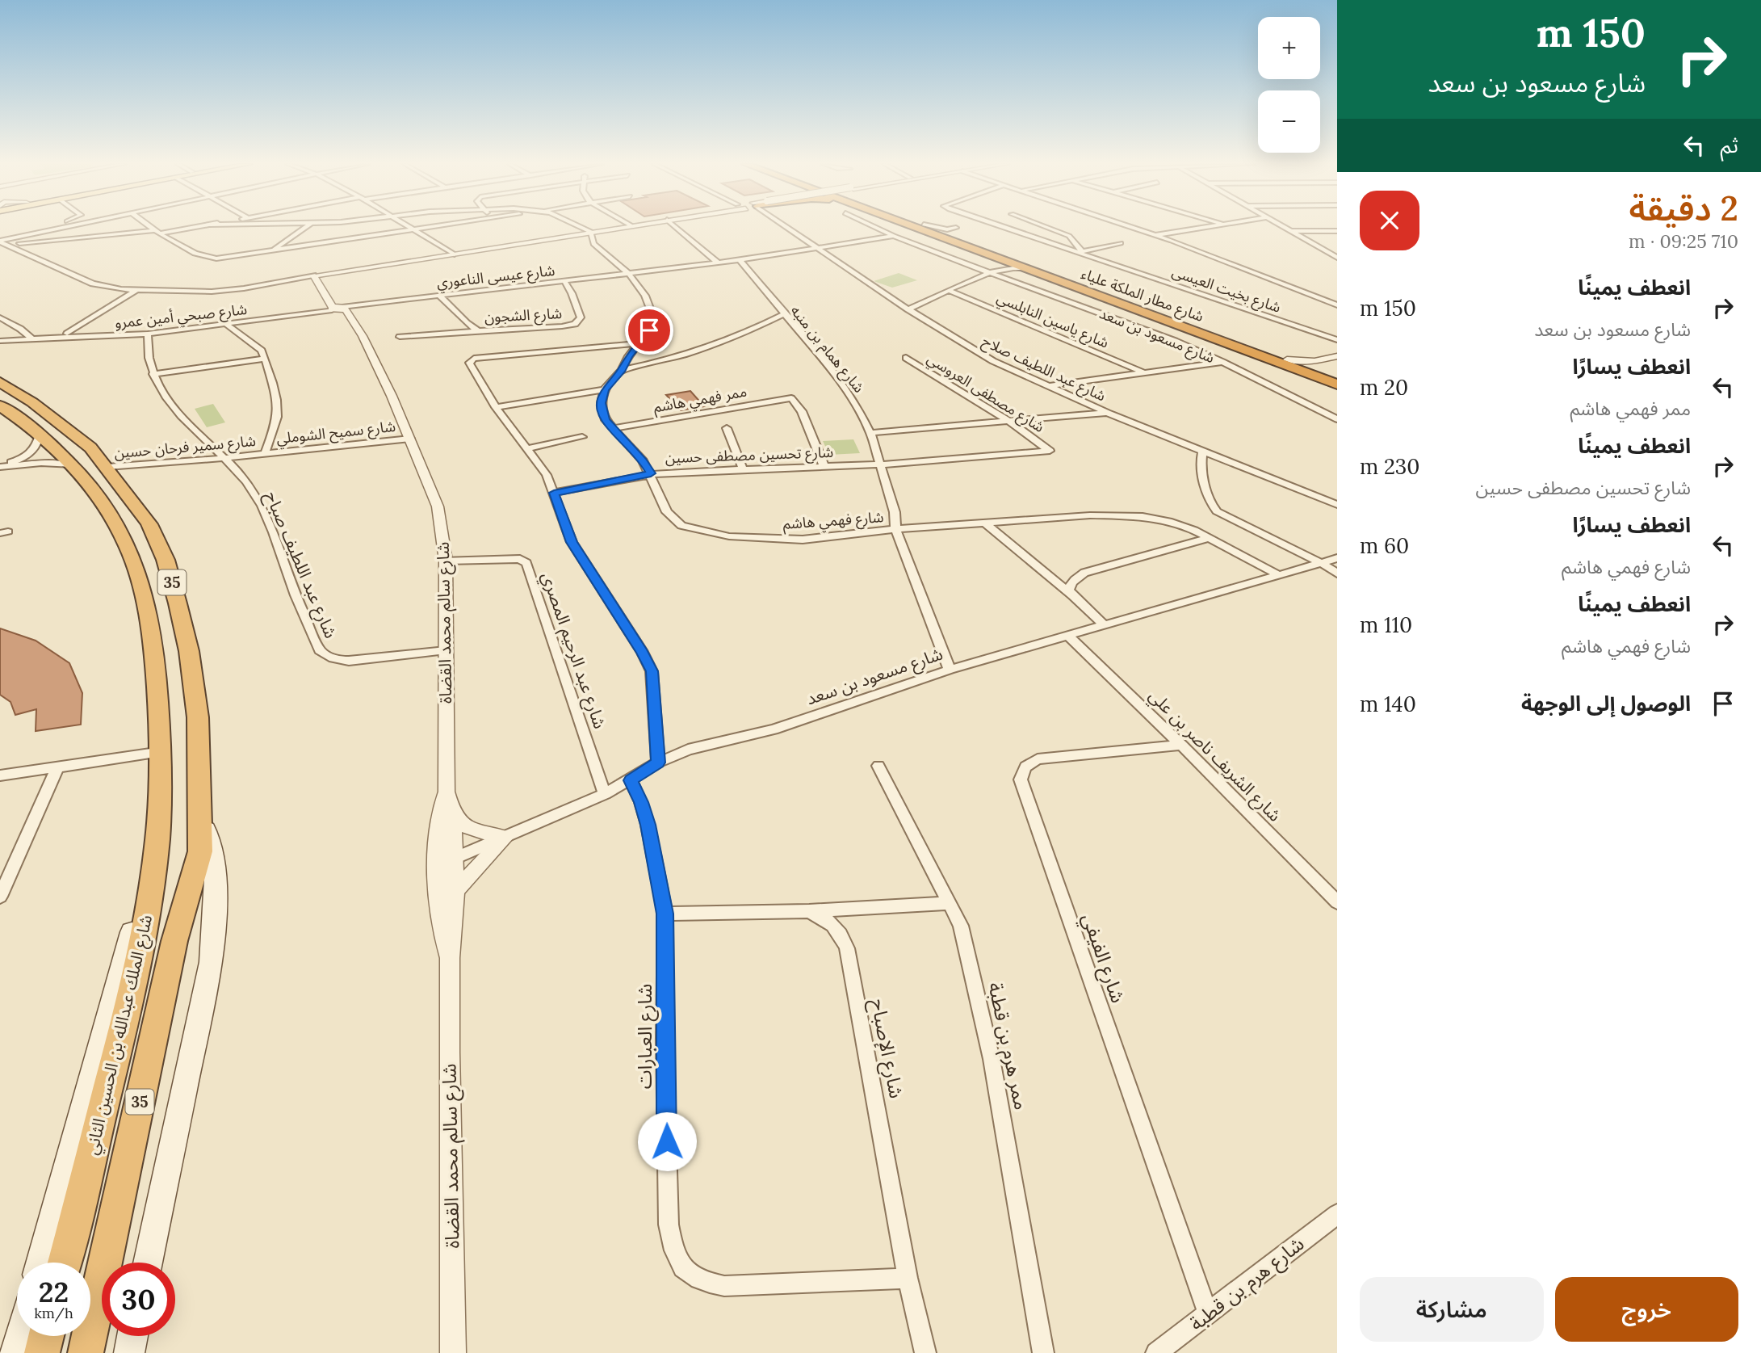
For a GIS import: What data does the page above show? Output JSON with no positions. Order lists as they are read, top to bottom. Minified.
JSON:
{"streets":{"highway":["شارع مطار الملكة علياء","35","شارع الملك عبدالله بن الحسين الثاني"],"street":["شارع عيسى الناعوري","شارع بخيت العيسى","شارع الشجون","شارع صبحي أمين عمرو","شارع ياسين النابلسي","شارع مسعود بن سعد","شارع همام بن منبه","شارع عبد اللطيف صلاح","شارع مصطفى العروسي","ممر فهمي هاشم","شارع سميح الشوملي","شارع سمير فرحان حسين","شارع تحسين مصطفى حسين","شارع فهمي هاشم","شارع عبد اللطيف صباح","شارع سالم محمد القضاة","شارع عبد الرحيم المصري","شارع الشريف ناصر بن علي","شارع الفيفي","شارع العبارات","ممر هرم بن قطبة","شارع الإصباح","شارع هرم بن قطبة"]},"crossings":[["شارع عيسى الناعوري","شارع الشجون"],["شارع عيسى الناعوري","شارع صبحي أمين عمرو"],["شارع عيسى الناعوري","شارع مسعود بن سعد"],["شارع عيسى الناعوري","شارع همام بن منبه"],["شارع عيسى الناعوري","شارع عبد اللطيف صلاح"],["شارع عيسى الناعوري","شارع سالم محمد القضاة"],["شارع صبحي أمين عمرو","شارع عبد اللطيف صباح"],["شارع صبحي أمين عمرو","شارع سالم محمد القضاة"],["شارع مسعود بن سعد","شارع همام بن منبه"],["شارع مسعود بن سعد","شارع فهمي هاشم"],["شارع مسعود بن سعد","شارع سالم محمد القضاة"],["شارع مسعود بن سعد","شارع عبد الرحيم المصري"],["شارع مسعود بن سعد","شارع الشريف ناصر بن علي"],["شارع مسعود بن سعد","شارع العبارات"],["شارع همام بن منبه","شارع مصطفى العروسي"],["شارع همام بن منبه","شارع تحسين مصطفى حسين"],["شارع همام بن منبه","شارع فهمي هاشم"],["شارع مصطفى العروسي","شارع تحسين مصطفى حسين"],["ممر فهمي هاشم","شارع تحسين مصطفى حسين"],["ممر فهمي هاشم","شارع فهمي هاشم"],["شارع سميح الشوملي","شارع سمير فرحان حسين"],["شارع سميح الشوملي","شارع سالم محمد القضاة"],["شارع سمير فرحان حسين","شارع عبد اللطيف صباح"],["شارع سمير فرحان حسين","شارع الملك عبدالله بن الحسين الثاني"],["شارع تحسين مصطفى حسين","شارع فهمي هاشم"],["شارع عبد اللطيف صباح","شارع سالم محمد القضاة"],["شارع سالم محمد القضاة","شارع عبد الرحيم المصري"],["شارع الشريف ناصر بن علي","شارع الفيفي"],["شارع الفيفي","شارع هرم بن قطبة"],["شارع العبارات","شارع الإصباح"]],"page":{"turn":["150 m","شارع مسعود بن سعد"],"map_buttons":["+","−"],"then":"ثم","heading":["2 دقيقة","710 m · 09:25"],"list":[{"name":"انعطف يمينًا","note":"شارع مسعود بن سعد","value":"150 m"},{"name":"انعطف يسارًا","note":"ممر فهمي هاشم","value":"20 m"},{"name":"انعطف يمينًا","note":"شارع تحسين مصطفى حسين","value":"230 m"},{"name":"انعطف يسارًا","note":"شارع فهمي هاشم","value":"60 m"},{"name":"انعطف يمينًا","note":"شارع فهمي هاشم","value":"110 m"},{"name":"الوصول إلى الوجهة","value":"140 m"}],"speed":"22 km/h","limit":"30","buttons":["خروج","مشاركة"]}}
